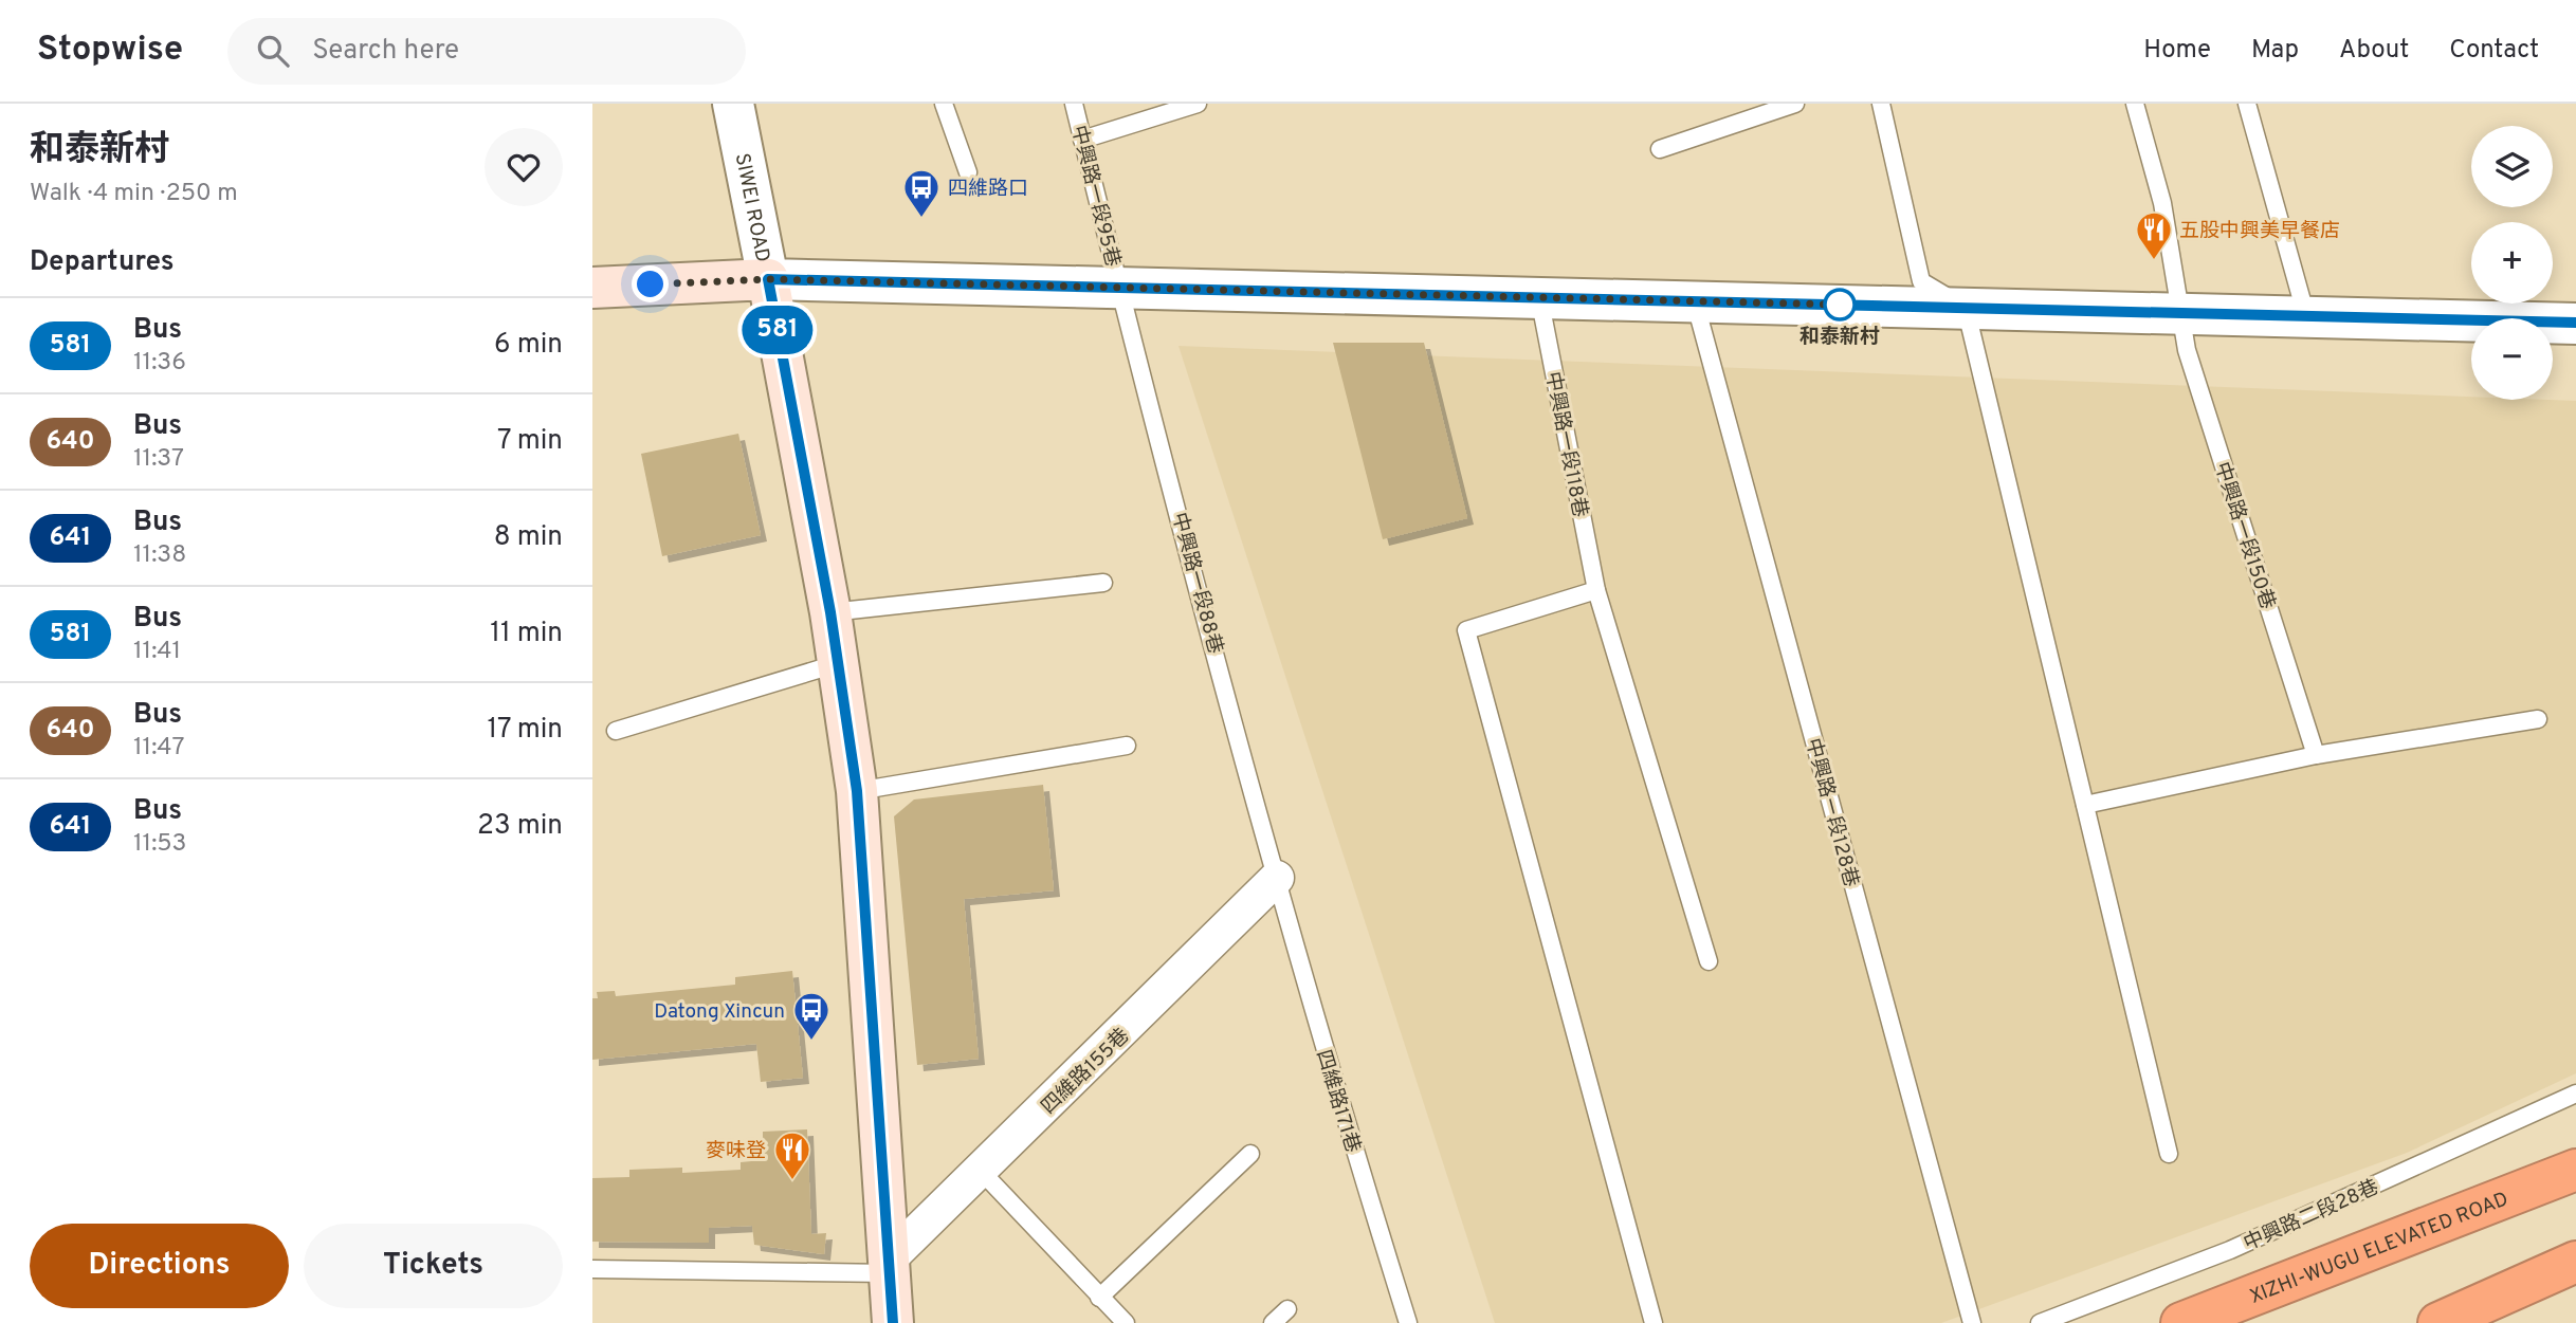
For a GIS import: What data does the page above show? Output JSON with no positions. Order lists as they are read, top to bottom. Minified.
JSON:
{"streets":{"highway":["XIZHI-WUGU ELEVATED ROAD"],"main road":["SIWEI ROAD"],"street":["四維路155巷"],"lane":["中興路一段95巷","中興路一段118巷","中興路一段150巷","中興路一段88巷","中興路ㄧ段128巷","四維路171巷","中興路二段28巷"]},"crossings":[["中興路一段95巷","中興路一段88巷"],["SIWEI ROAD","四維路155巷"],["中興路一段88巷","四維路155巷"],["中興路一段88巷","四維路171巷"],["四維路155巷","四維路171巷"]],"places":{"bus stop":["四維路口","Datong Xincun"],"restaurant":["五股中興美早餐店","麥味登"],"other":["和泰新村"]},"lines":["bus line 581"],"page":{"header":"Stopwise","search":"Search here","nav":["Home","Map","About","Contact"],"heading":[["和泰新村","Walk · 4 min · 250 m"],"Departures"],"on_map":"581","map_buttons":["+","−"],"list":[{"mark":"581","name":"Bus","note":"11:36","value":"6 min"},{"mark":"640","name":"Bus","note":"11:37","value":"7 min"},{"mark":"641","name":"Bus","note":"11:38","value":"8 min"},{"mark":"581","name":"Bus","note":"11:41","value":"11 min"},{"mark":"640","name":"Bus","note":"11:47","value":"17 min"},{"mark":"641","name":"Bus","note":"11:53","value":"23 min"}],"buttons":["Directions","Tickets"]}}
